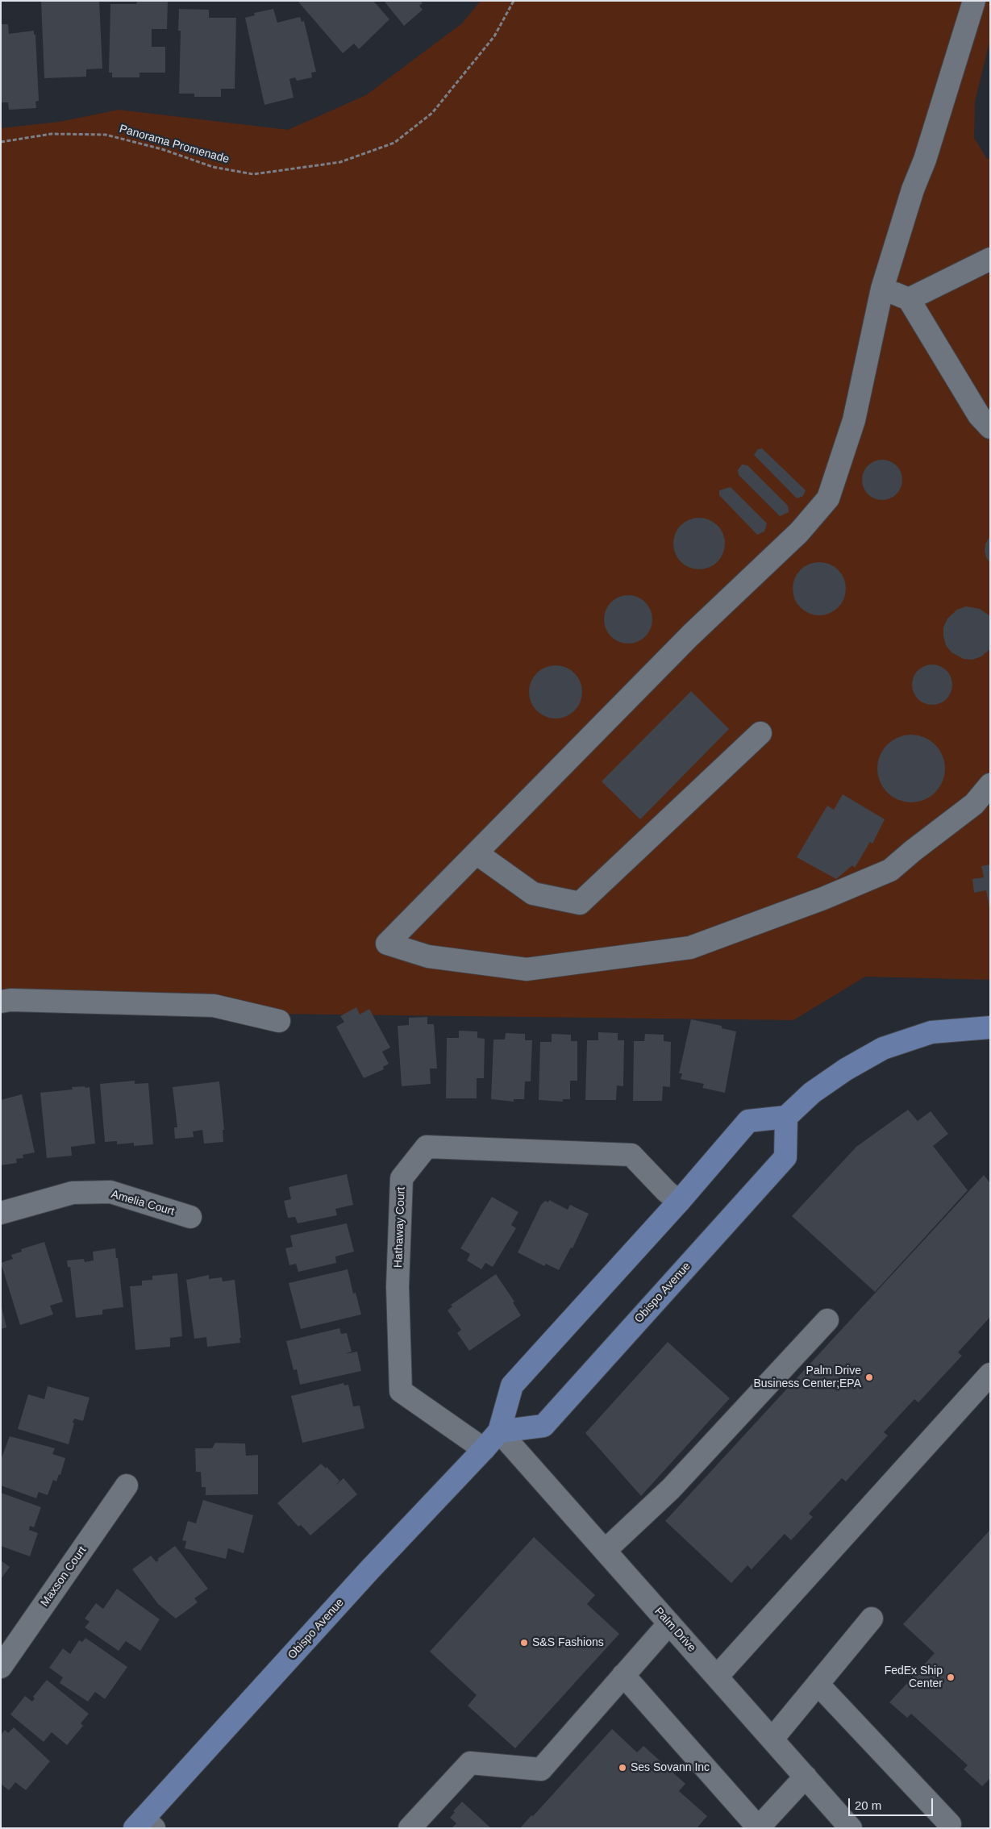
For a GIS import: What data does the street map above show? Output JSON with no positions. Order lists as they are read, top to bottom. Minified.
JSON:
{"streets":{"main road":["Obispo Avenue"],"street":["Amelia Court","Hathaway Court","Maxson Court","Palm Drive"],"path":["Panorama Promenade"]},"crossings":[["Hathaway Court","Obispo Avenue"],["Obispo Avenue","Palm Drive"]],"places":["Palm Drive Business Center;EPA","S&S Fashions","FedEx Ship Center","Ses Sovann Inc"],"scale_bar":"20 m"}
